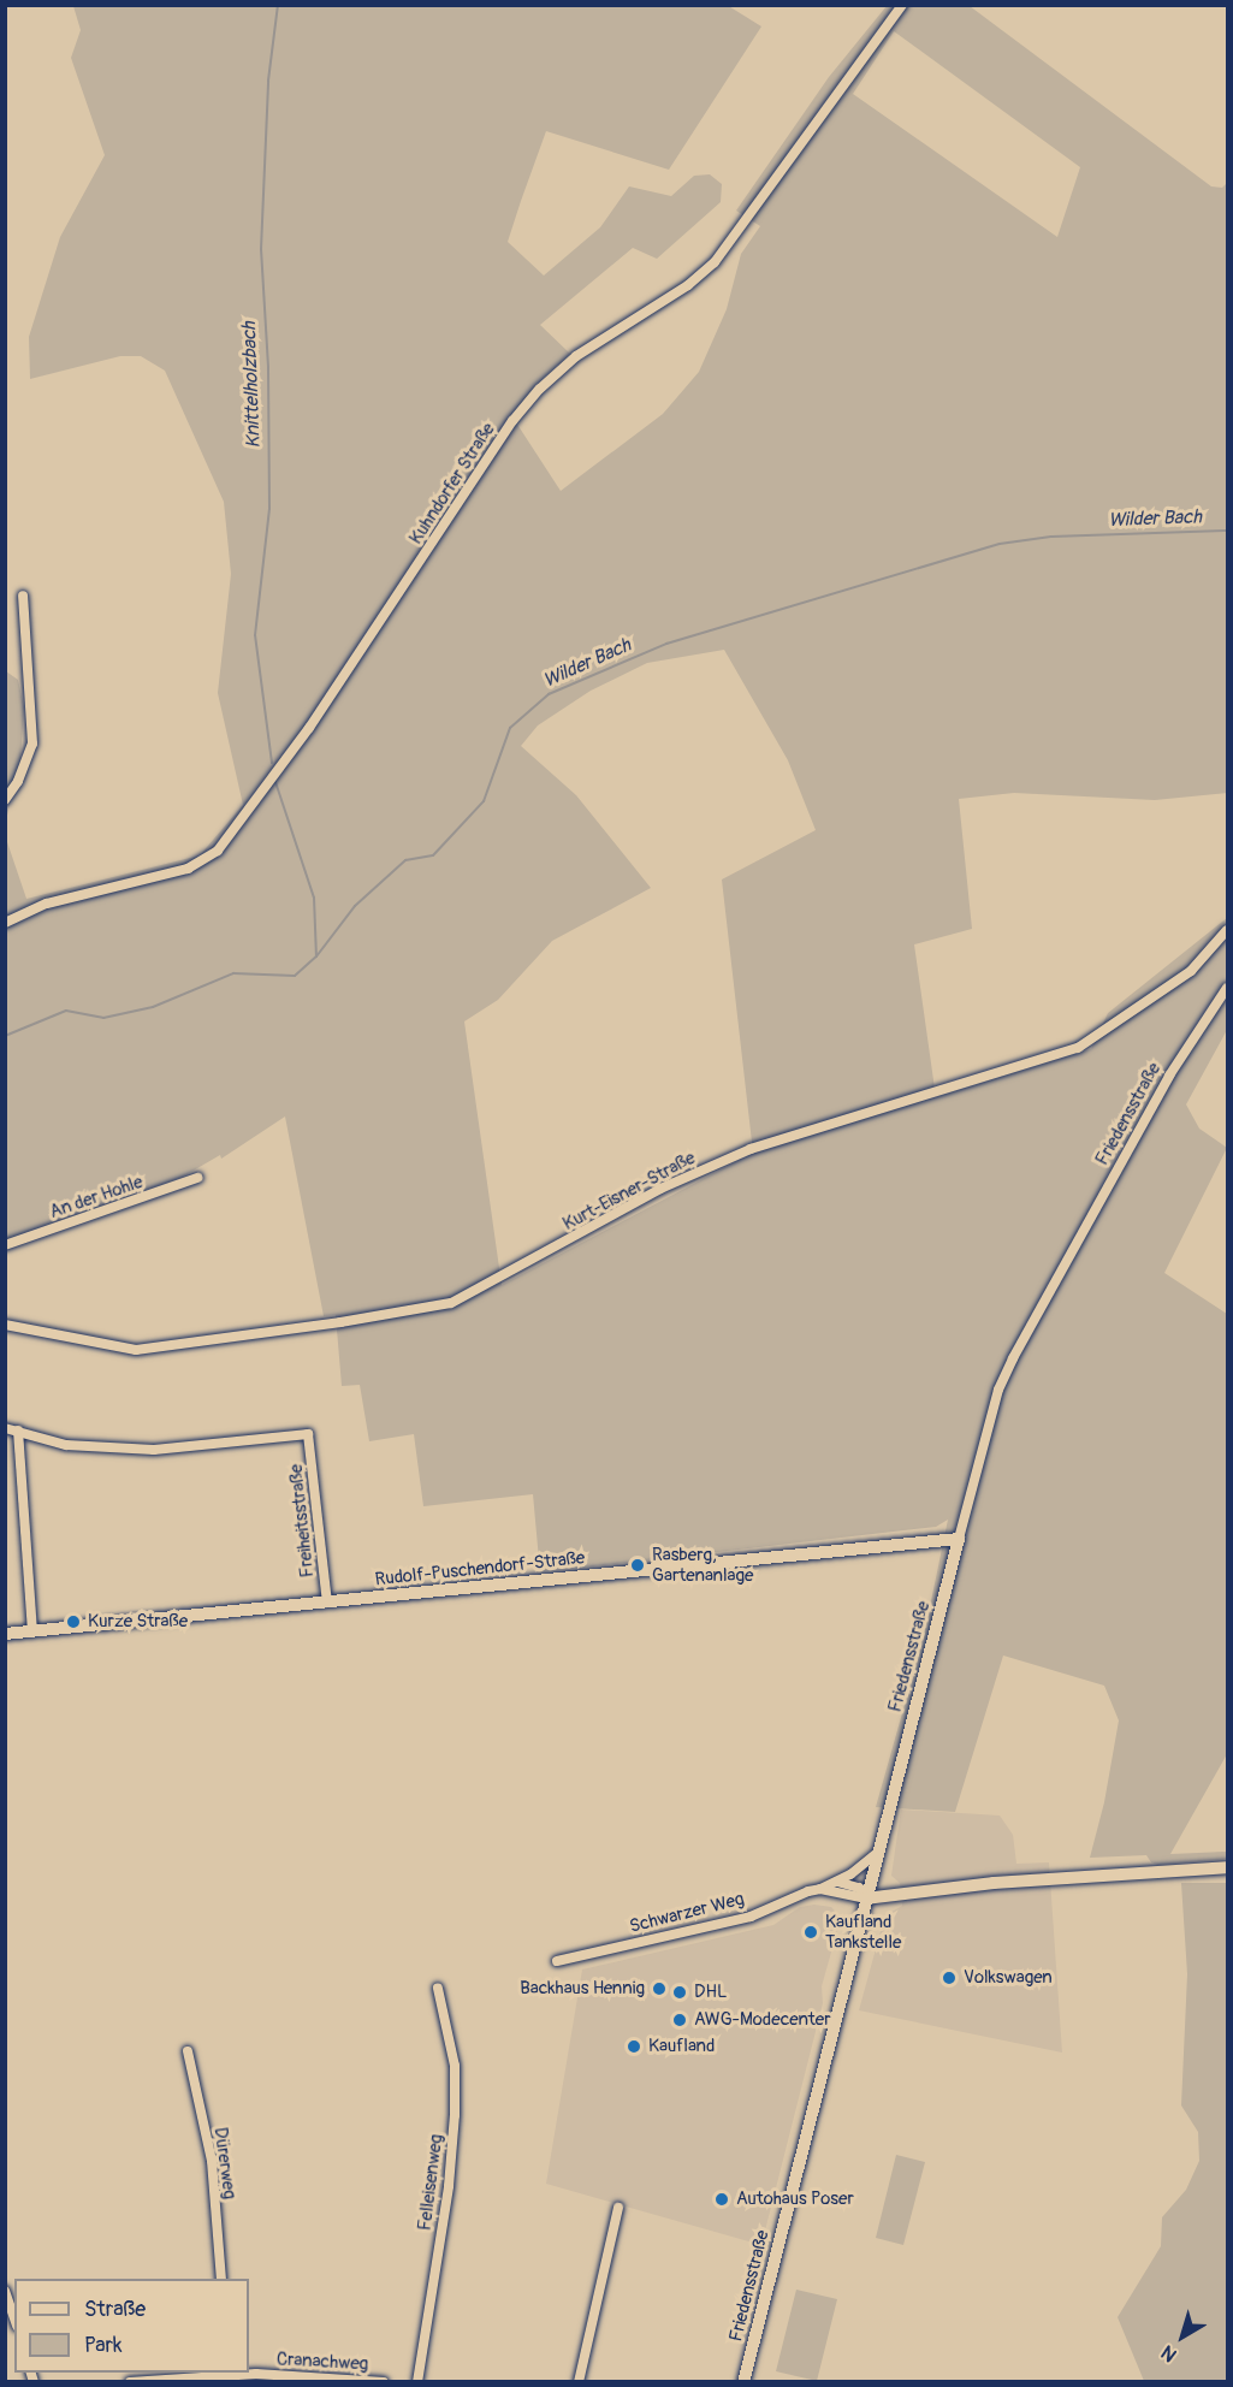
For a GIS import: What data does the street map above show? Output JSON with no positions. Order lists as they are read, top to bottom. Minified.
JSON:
{"streets":{"street":["Kuhndorfer Straße","Friedensstraße","Kurt-Eisner-Straße","An der Hohle","Freiheitsstraße","Rudolf-Puschendorf-Straße","Schwarzer Weg","Dürerweg","Felleisenweg","Cranachweg"]},"crossings":[["Friedensstraße","Rudolf-Puschendorf-Straße"],["Friedensstraße","Schwarzer Weg"],["Freiheitsstraße","Rudolf-Puschendorf-Straße"]],"water":["Knittelholzbach","Wilder Bach"],"places":["Rasberg, Gartenanlage","Kurze Straße","Kaufland Tankstelle","Volkswagen","Backhaus Hennig","DHL","AWG-Modecenter","Kaufland","Autohaus Poser"],"legend":["Straße","Park"],"north":"bottom left"}
